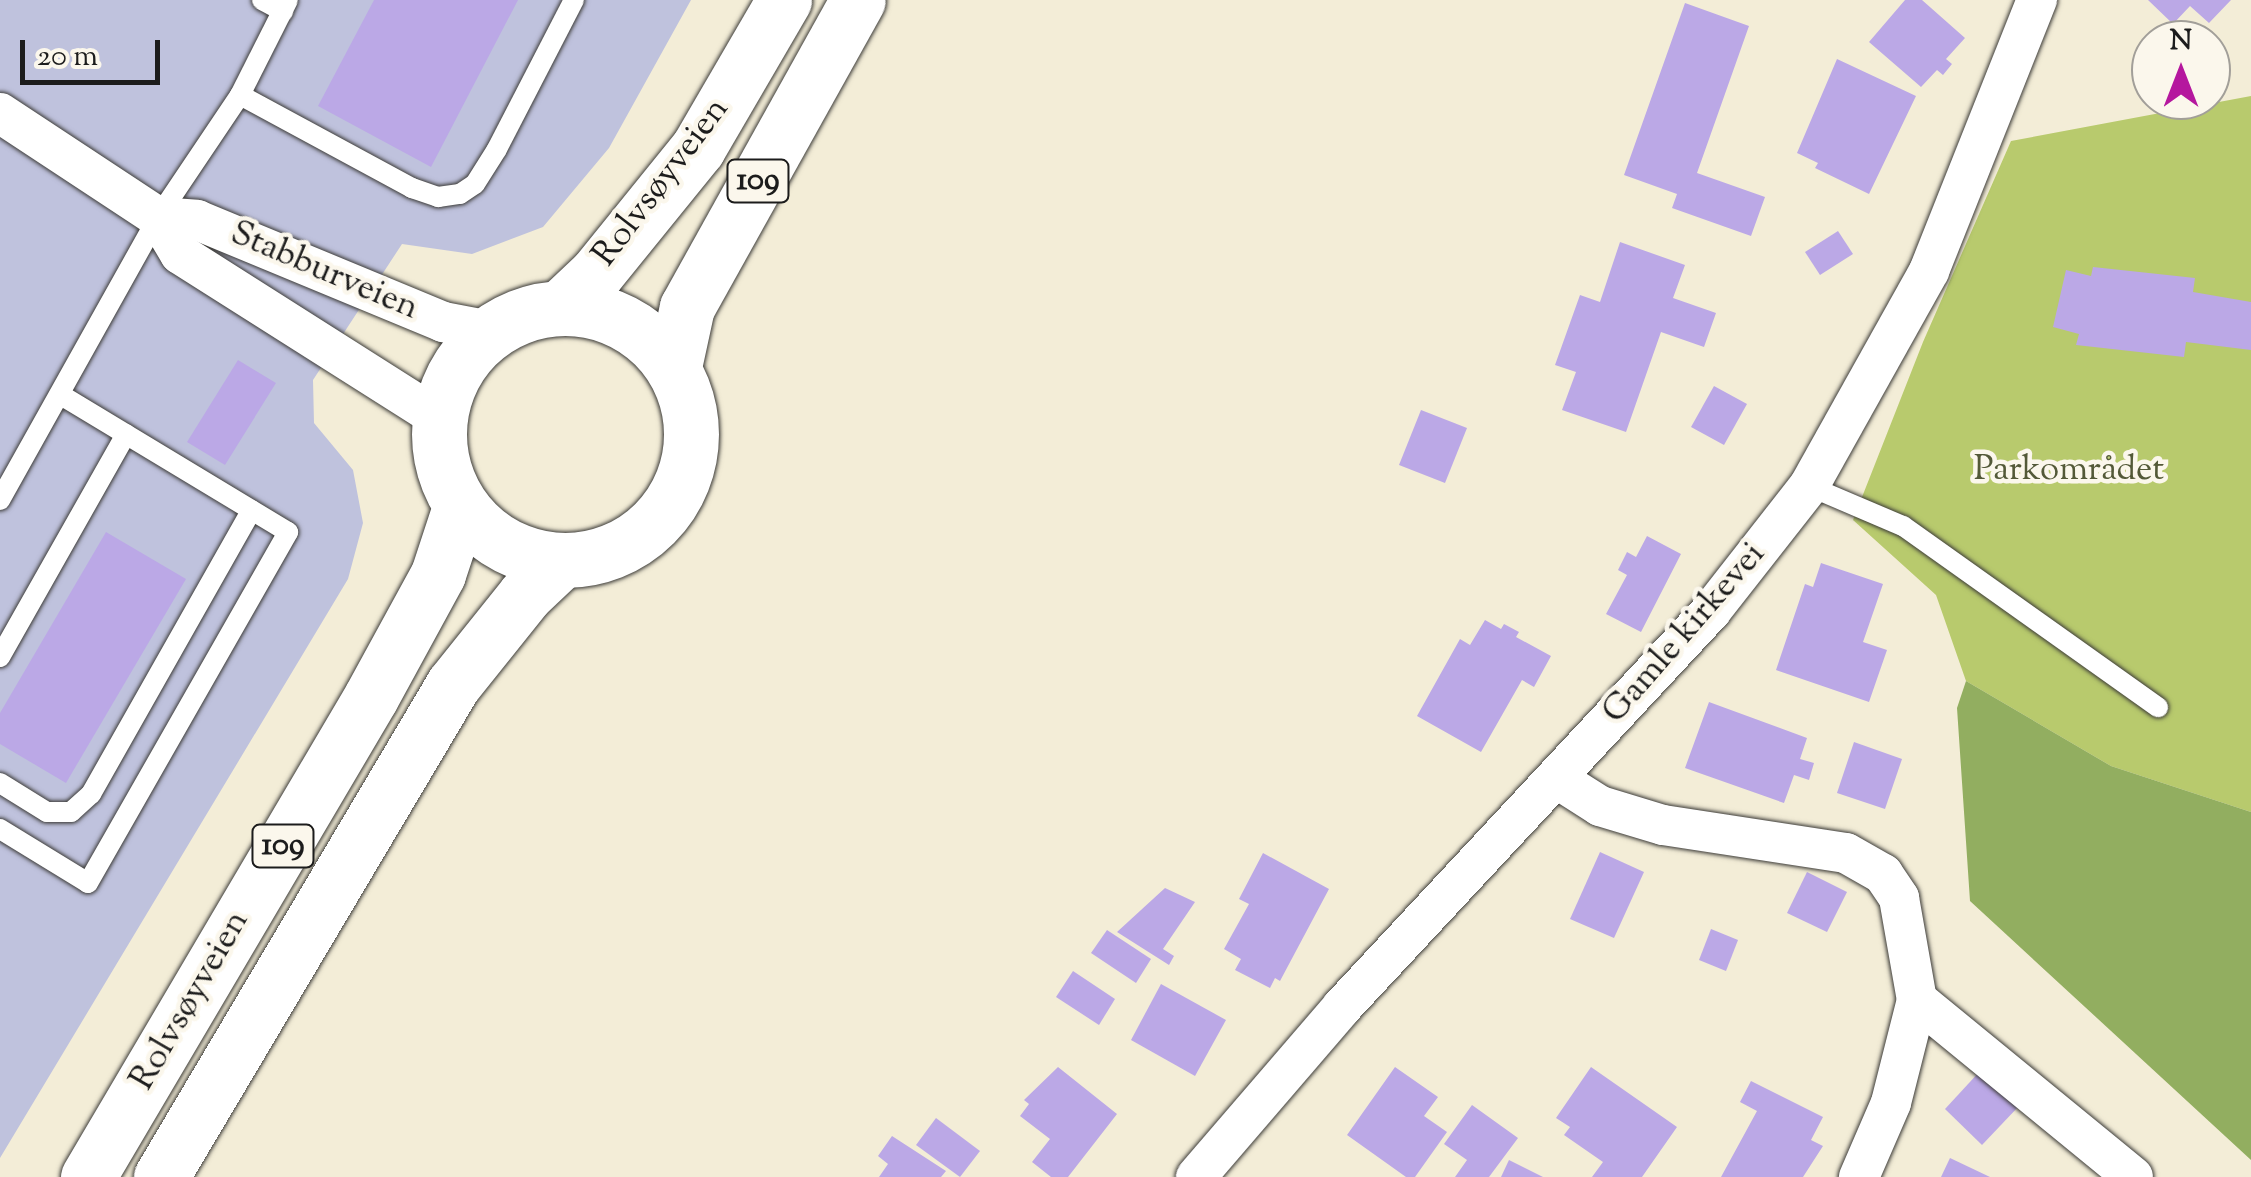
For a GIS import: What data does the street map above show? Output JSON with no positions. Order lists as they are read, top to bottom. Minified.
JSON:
{"streets":{"main road":["109","Rolvsøyveien"],"street":["Stabburveien","Gamle kirkevei"]},"crossings":[["109","Rolvsøyveien"],["109","Stabburveien"],["Rolvsøyveien","Stabburveien"]],"parks":["Parkområdet"],"scale_bar":"20 m","north":"top"}
